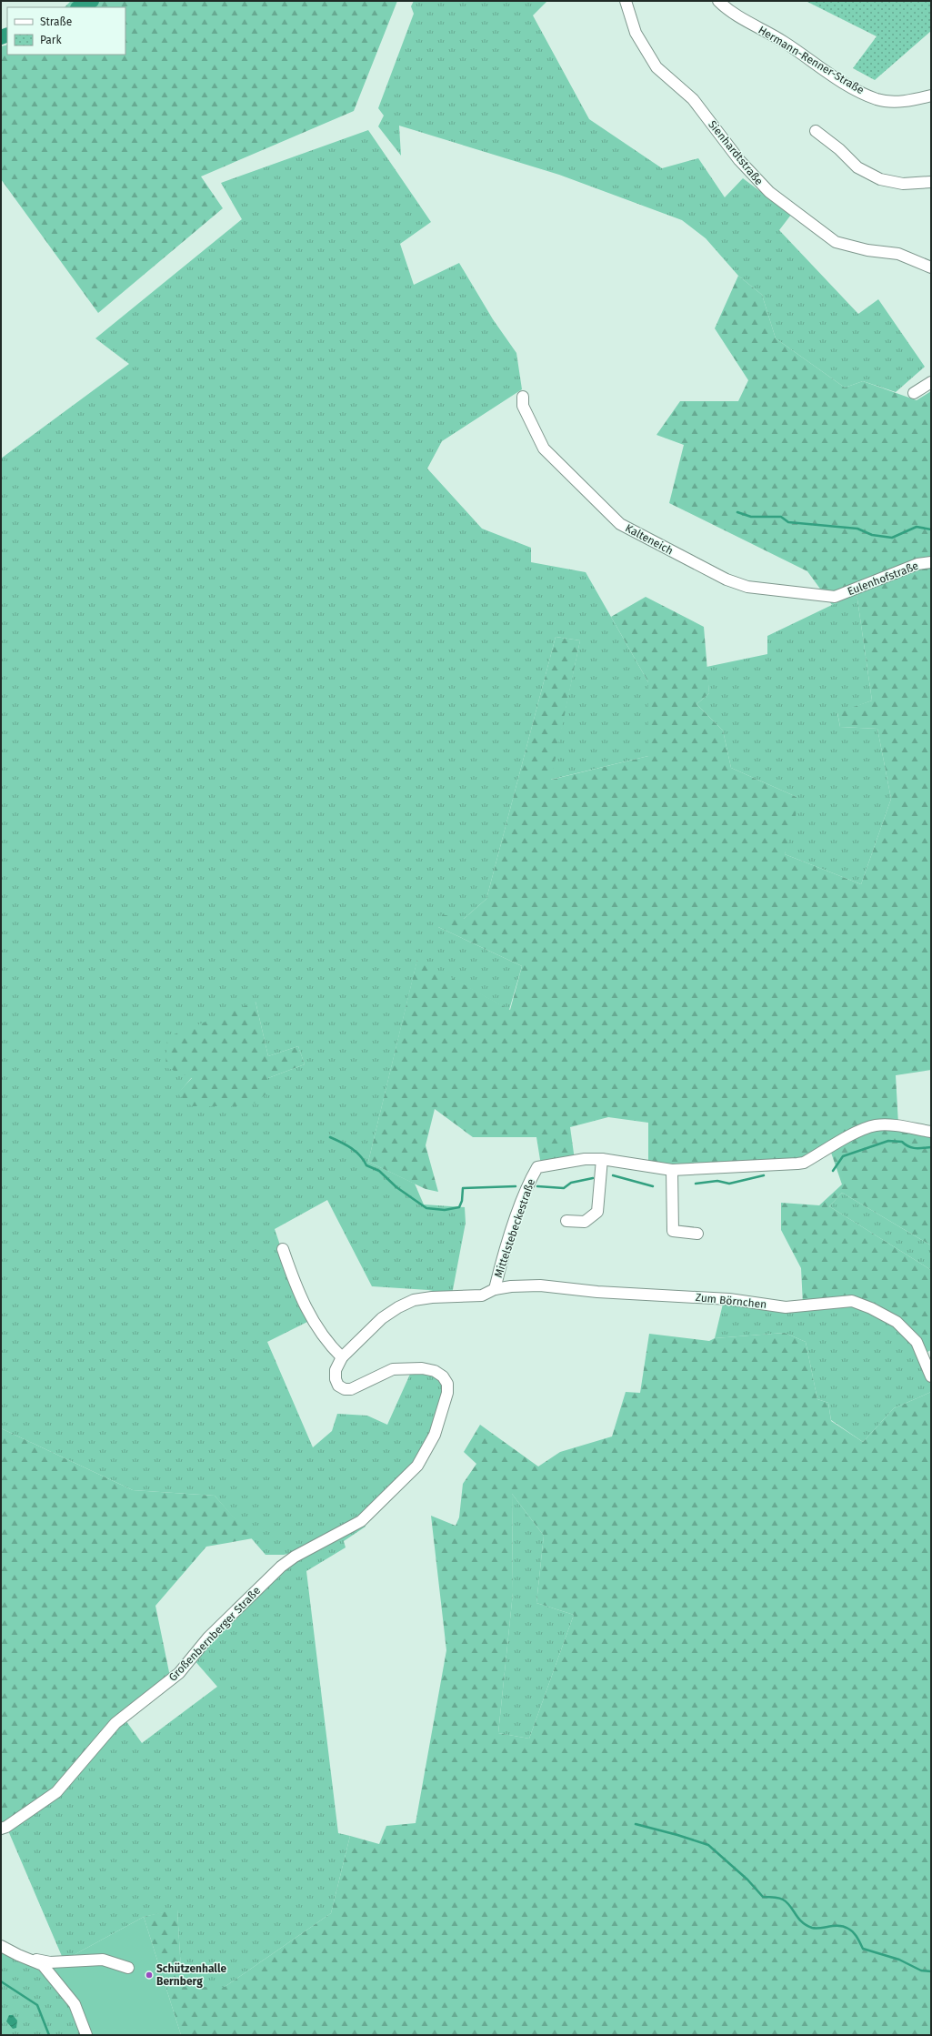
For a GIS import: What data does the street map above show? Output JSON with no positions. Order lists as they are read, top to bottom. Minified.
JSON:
{"streets":{"street":["Hermann-Renner-Straße","Sienhardtstraße","Kalteneich","Eulenhofstraße","Mittelstebeckestraße","Zum Börnchen","Großenbernberger Straße"]},"crossings":[["Kalteneich","Eulenhofstraße"],["Mittelstebeckestraße","Zum Börnchen"],["Mittelstebeckestraße","Großenbernberger Straße"]],"places":["Schützenhalle Bernberg"],"legend":["Straße","Park"]}
